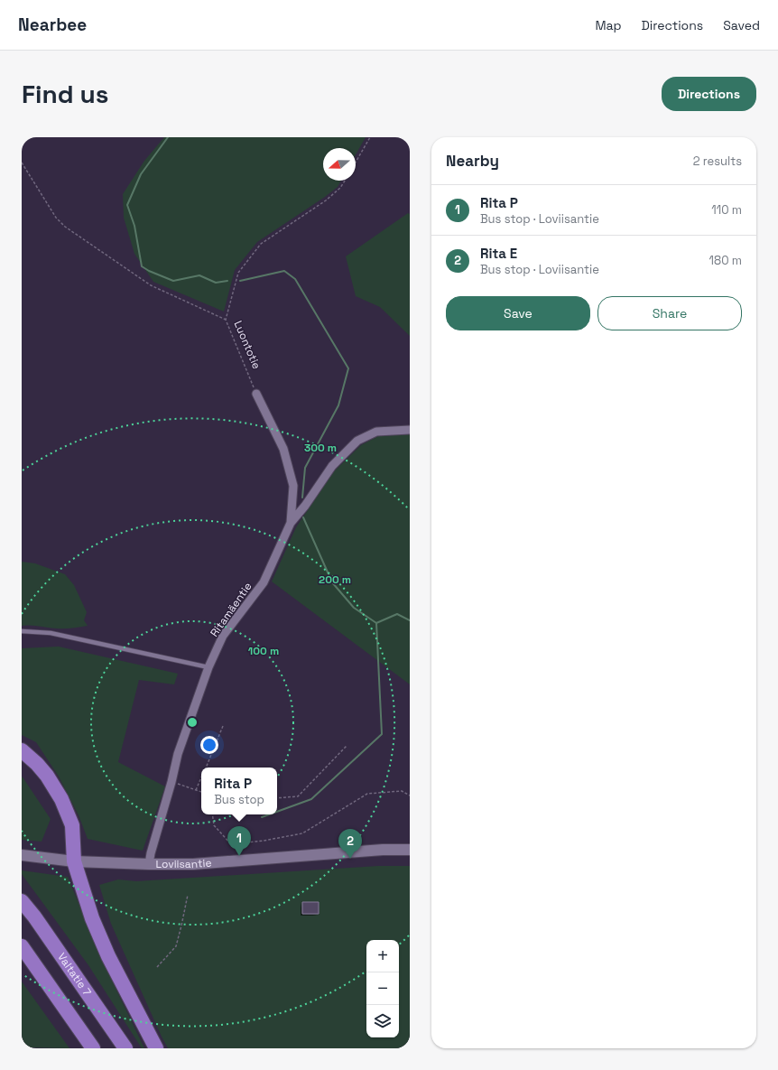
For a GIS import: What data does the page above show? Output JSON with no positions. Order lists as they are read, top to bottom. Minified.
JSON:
{"streets":{"highway":["Valtatie 7"],"main road":["Loviisantie"],"street":["Ritamäentie"],"path":["Luontotie"]},"crossings":[["Ritamäentie","Loviisantie"]],"north":"left","page":{"header":"Nearbee","nav":["Map","Directions","Saved"],"buttons":["Directions",["Save","Share"]],"title":"Find us","heading":["Nearby","2 results"],"list":[{"mark":"1","name":"Rita P","note":"Bus stop · Loviisantie","value":"110 m"},{"mark":"2","name":"Rita E","note":"Bus stop · Loviisantie","value":"180 m"}],"popup":["Rita P","Bus stop"],"pins":["1","2"],"map_buttons":["+","−"]},"rings":["300 m","200 m","100 m"]}
